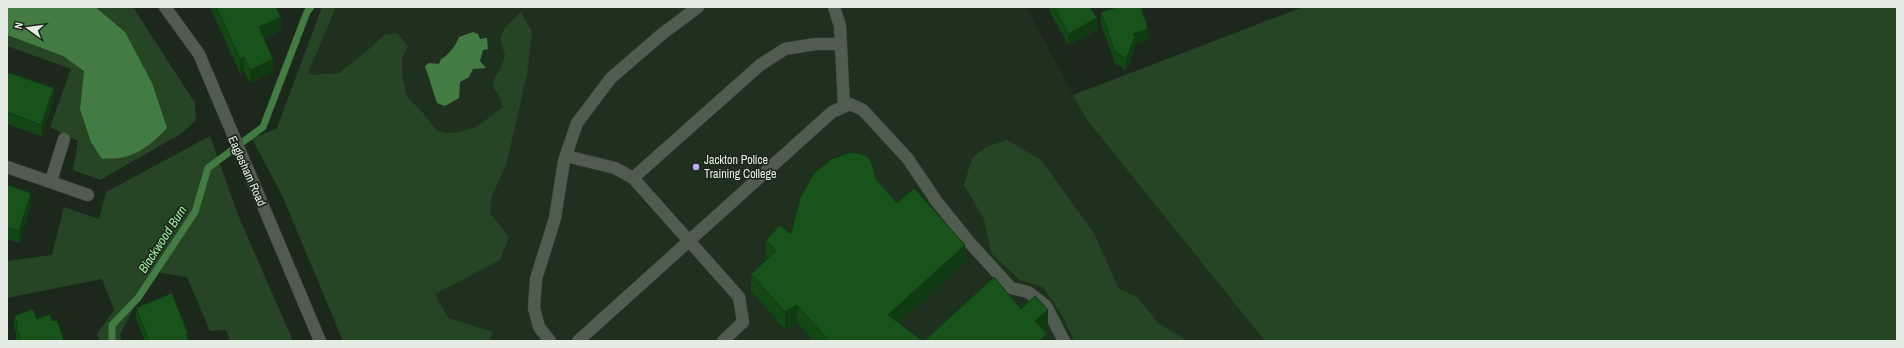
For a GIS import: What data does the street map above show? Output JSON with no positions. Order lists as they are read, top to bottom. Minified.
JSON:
{"streets":{"main road":["Eaglesham Road"]},"water":["Blackwood Burn"],"places":["Jackton Police Training College"],"north":"left"}
